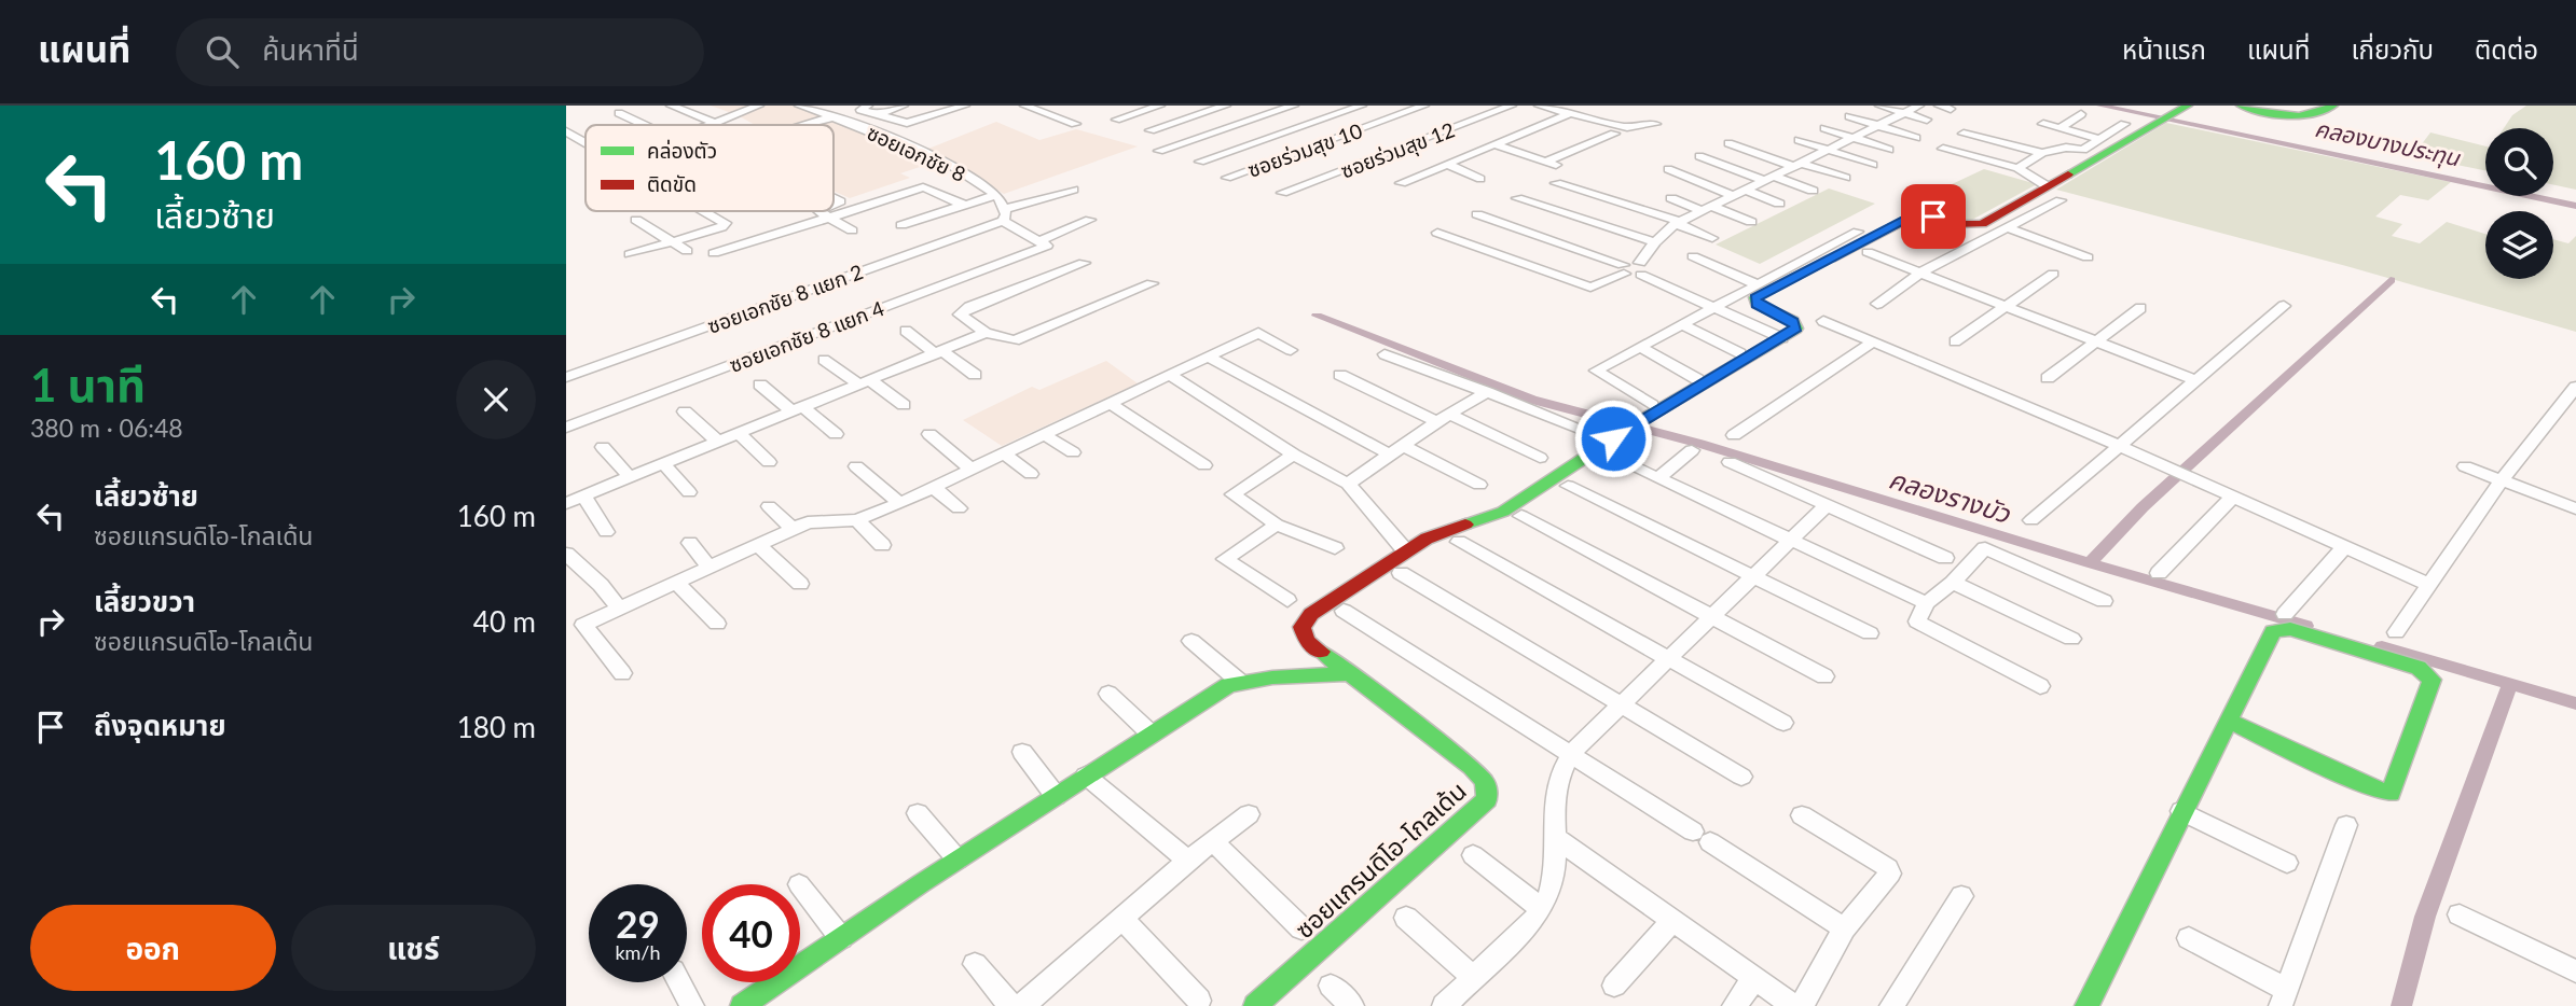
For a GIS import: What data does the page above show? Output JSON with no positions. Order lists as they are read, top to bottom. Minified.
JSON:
{"streets":{"street":["ซอยร่วมสุข 10","ซอยร่วมสุข 12","ซอยเอกชัย 8","ซอยเอกชัย 8 แยก 2","ซอยเอกชัย 8 แยก 4","ซอยแกรนดิโอ-โกลเด้น"]},"crossings":[["ซอยเอกชัย 8","ซอยเอกชัย 8 แยก 2"],["ซอยเอกชัย 8","ซอยเอกชัย 8 แยก 4"]],"water":["คลองบางประทุน","คลองรางบัว"],"legend":["คล่องตัว","ติดขัด"],"page":{"header":"แผนที่","search":"ค้นหาที่นี่","nav":["หน้าแรก","แผนที่","เกี่ยวกับ","ติดต่อ"],"turn":["160 m","เลี้ยวซ้าย"],"heading":["1 นาที","380 m · 06:48"],"list":[{"name":"เลี้ยวซ้าย","note":"ซอยแกรนดิโอ-โกลเด้น","value":"160 m"},{"name":"เลี้ยวขวา","note":"ซอยแกรนดิโอ-โกลเด้น","value":"40 m"},{"name":"ถึงจุดหมาย","value":"180 m"}],"speed":"29 km/h","limit":"40","buttons":["ออก","แชร์"]}}
